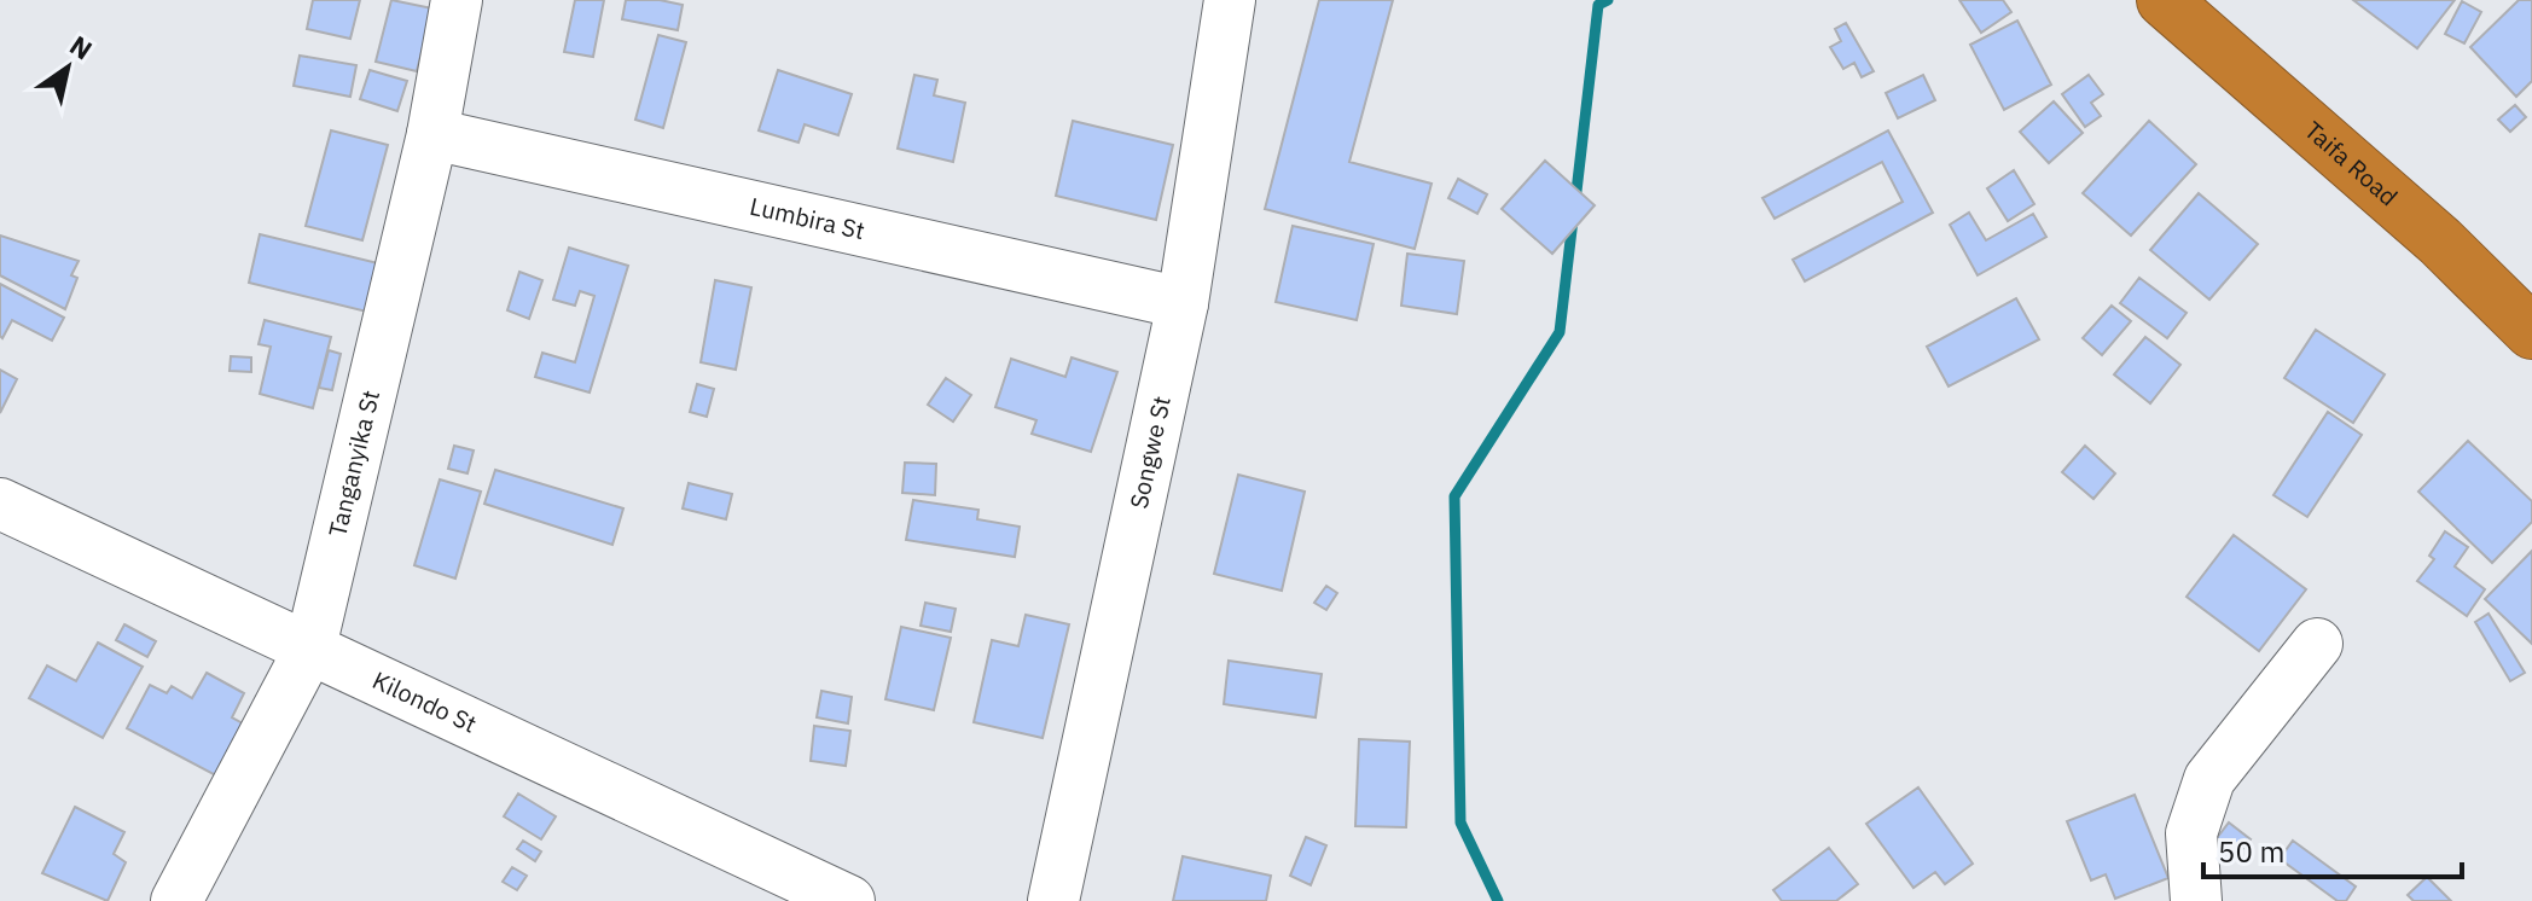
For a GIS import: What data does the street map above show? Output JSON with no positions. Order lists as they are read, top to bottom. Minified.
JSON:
{"streets":{"highway":["Taifa Road"],"street":["Lumbira St","Songwe St","Tanganyika St","Kilondo St"]},"crossings":[["Lumbira St","Songwe St"],["Lumbira St","Tanganyika St"],["Tanganyika St","Kilondo St"]],"scale_bar":"50 m","north":"top right"}
